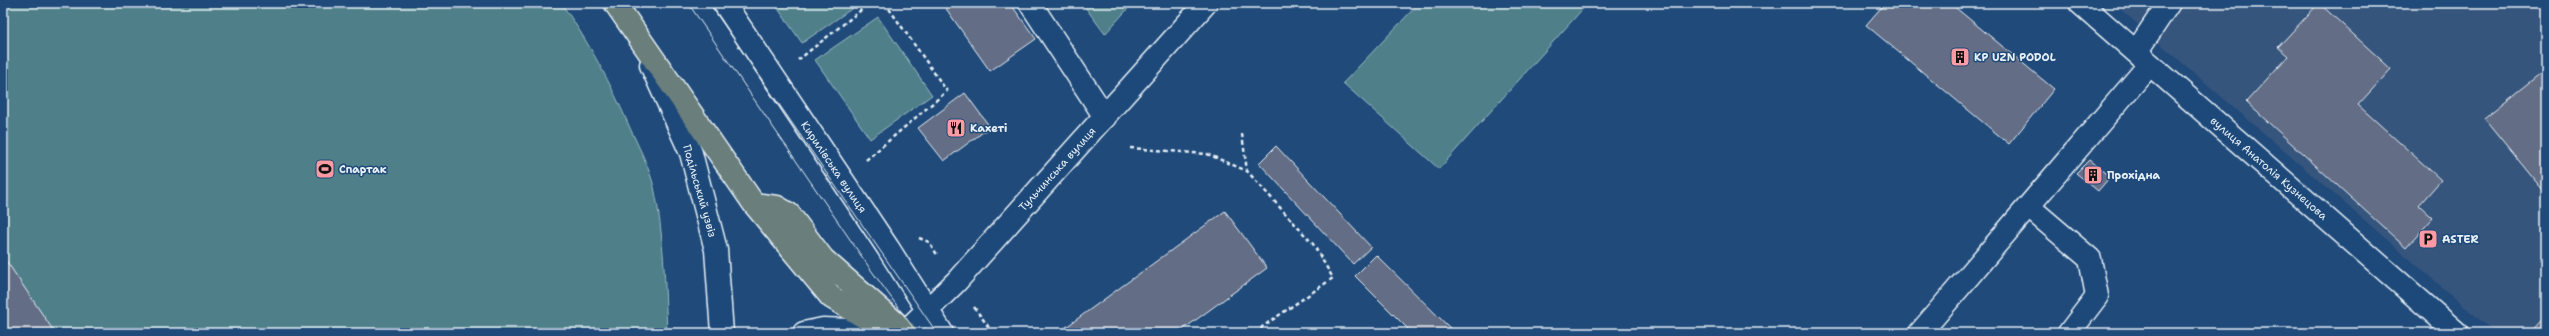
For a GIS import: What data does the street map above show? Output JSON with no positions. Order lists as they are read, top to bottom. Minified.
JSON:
{"streets":{"street":["Кирилівська вулиця","вулиця Анатолія Кузнецова","Тульчинська вулиця","Подільський узвіз"]},"crossings":[["Кирилівська вулиця","Тульчинська вулиця"]],"places":{"building":["KP UZN PODOL","Прохідна"],"restaurant":["Кахеті"],"sports":["Спартак"],"parking":["ASTER"]}}
